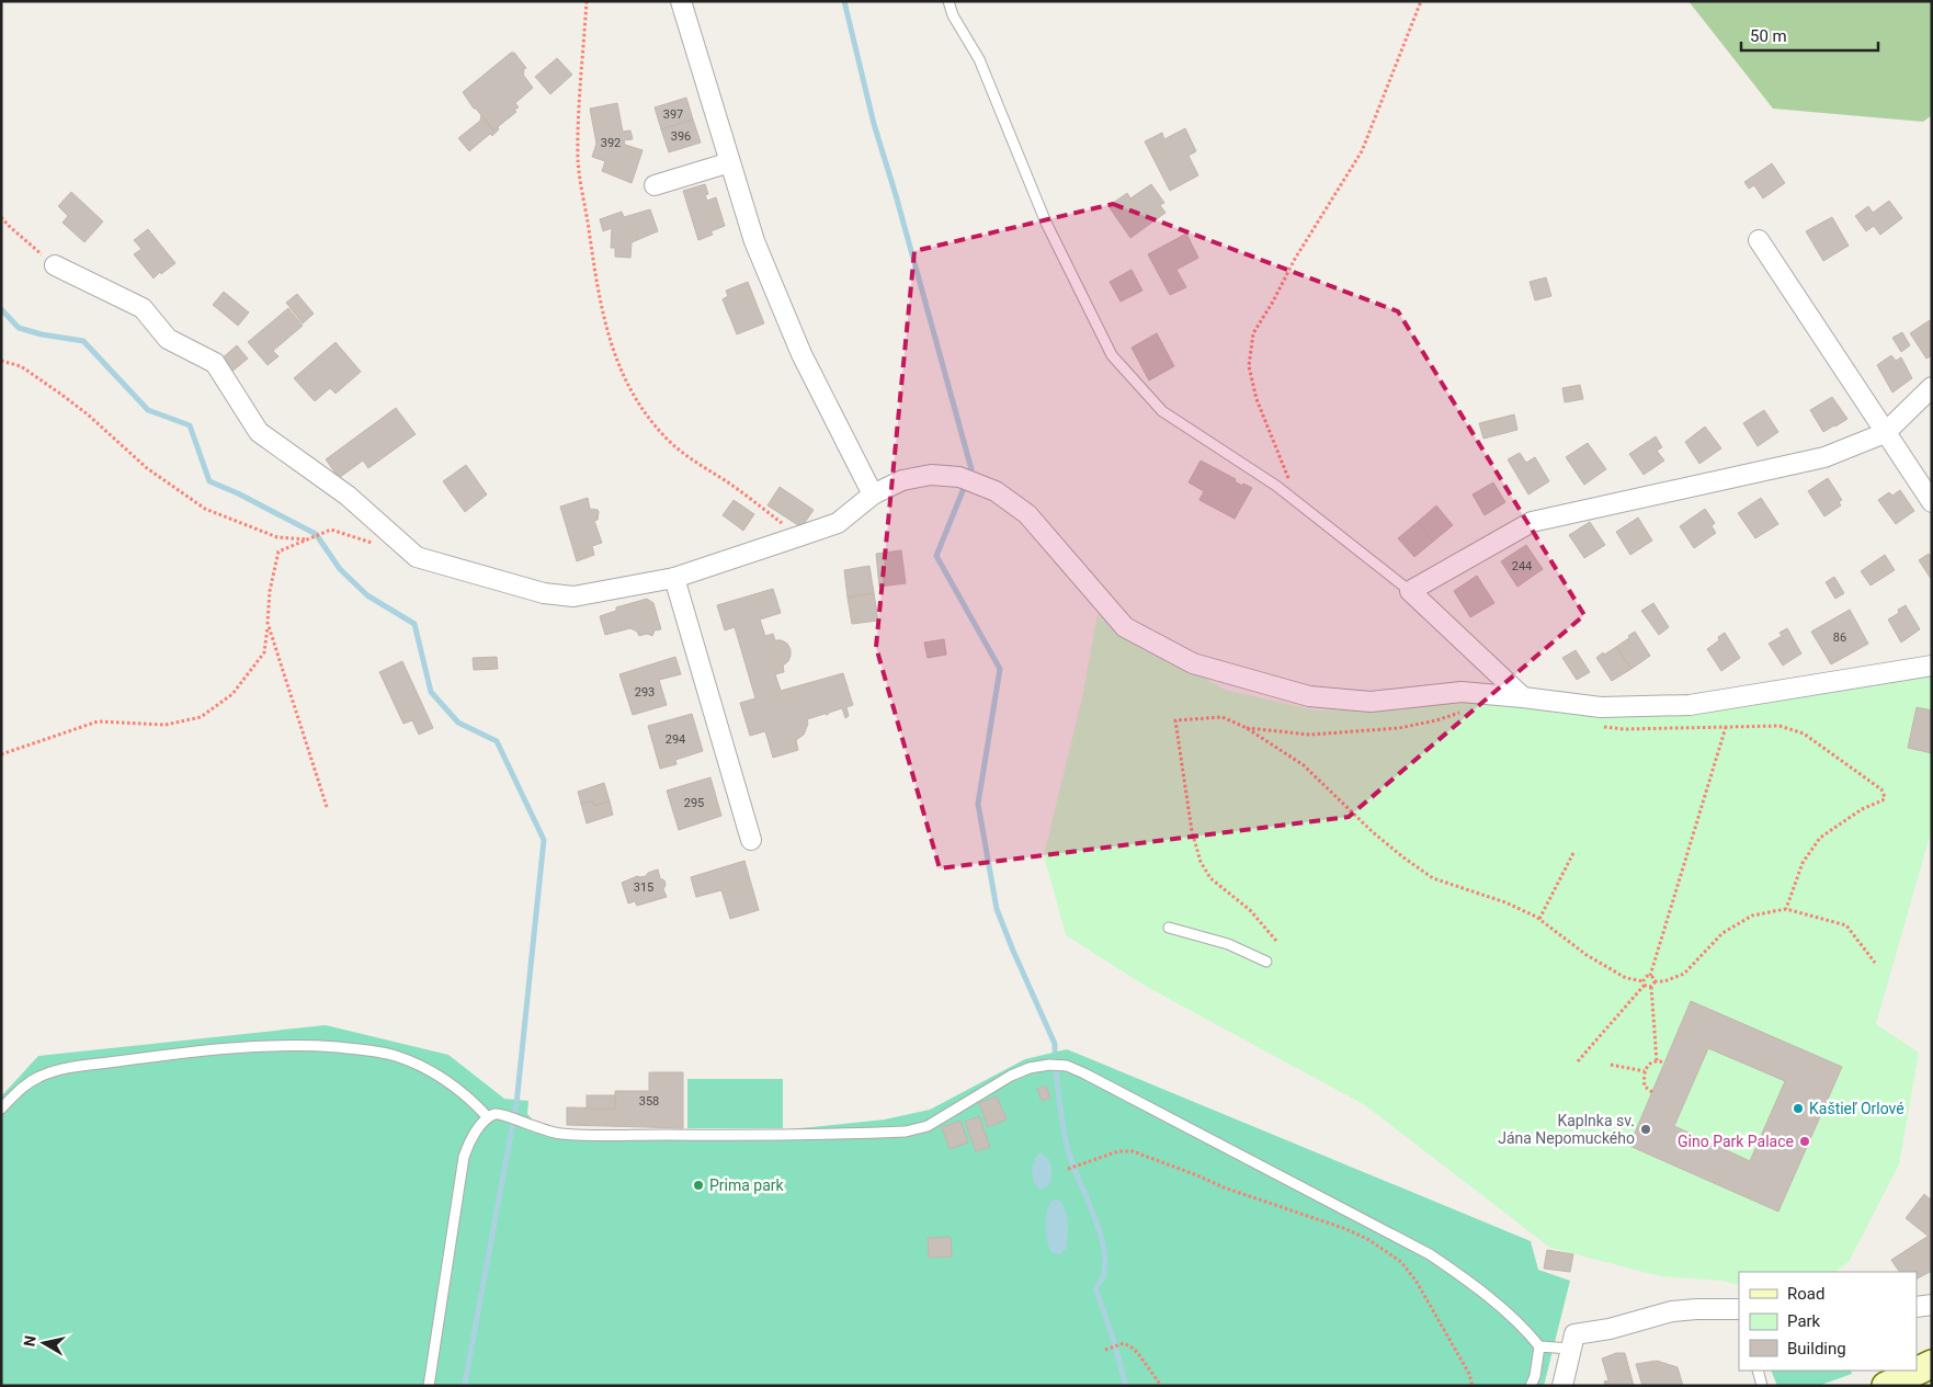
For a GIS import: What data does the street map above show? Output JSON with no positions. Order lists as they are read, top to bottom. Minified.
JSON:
{"places":["Kaštieľ Orlové","Kaplnka sv. Jána Nepomuckého","Gino Park Palace","Prima park"],"house_numbers":["397","396","392","244","86","293","294","295","315","358"],"legend":["Road","Park","Building"],"scale_bar":"50 m","north":"left"}
